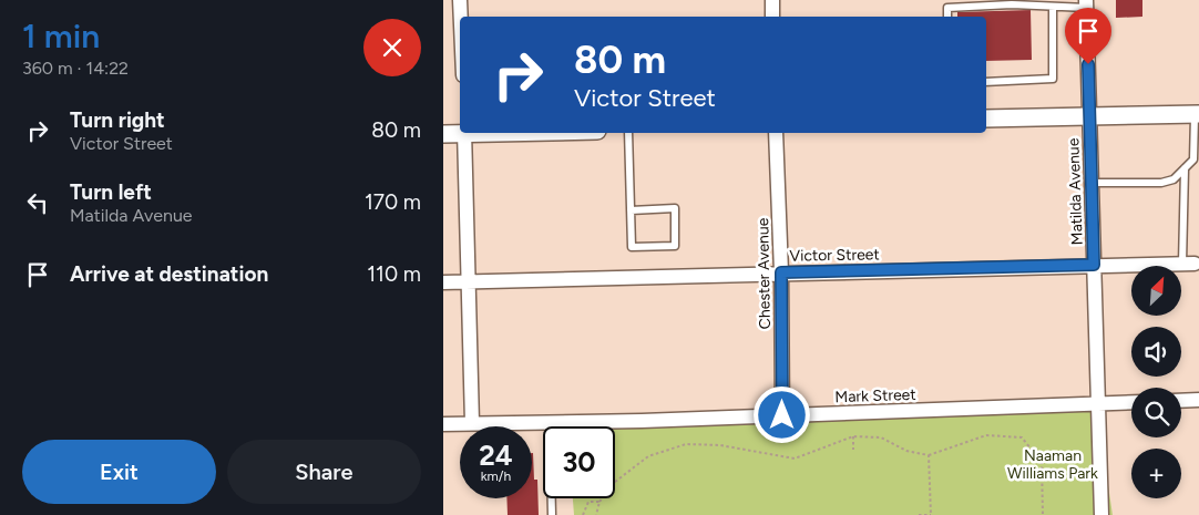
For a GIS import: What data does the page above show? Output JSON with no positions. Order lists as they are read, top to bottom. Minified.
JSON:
{"streets":{"street":["Matilda Avenue","Victor Street","Chester Avenue","Mark Street"]},"crossings":[["Matilda Avenue","Victor Street"],["Matilda Avenue","Mark Street"],["Victor Street","Chester Avenue"],["Chester Avenue","Mark Street"]],"parks":["Naaman Williams Park"],"north":"top right","page":{"heading":["1 min","360 m · 14:22"],"turn":["80 m","Victor Street"],"list":[{"name":"Turn right","note":"Victor Street","value":"80 m"},{"name":"Turn left","note":"Matilda Avenue","value":"170 m"},{"name":"Arrive at destination","value":"110 m"}],"map_buttons":"+","speed":"24 km/h","limit":"30","buttons":["Exit","Share"]}}
